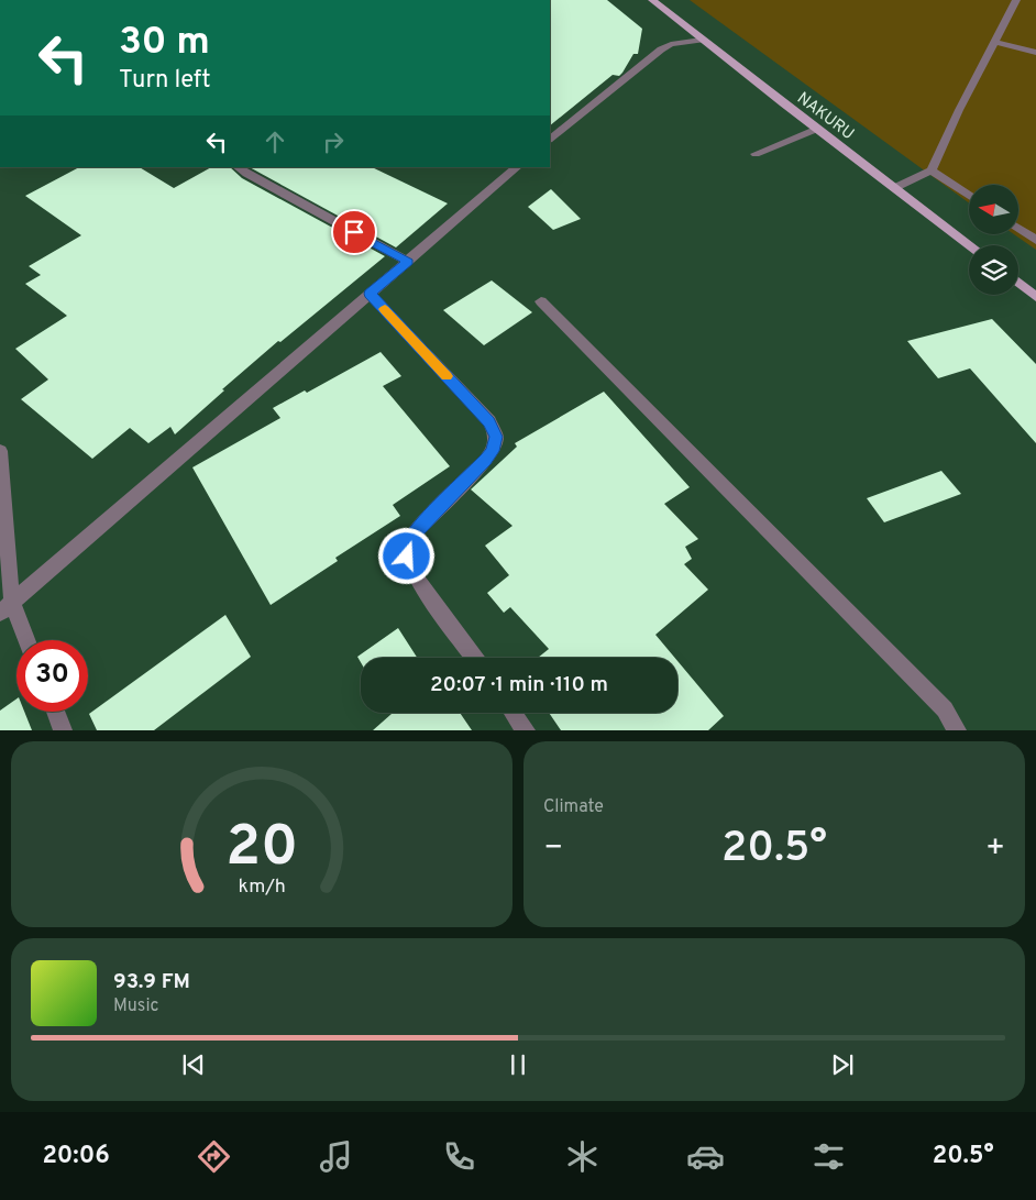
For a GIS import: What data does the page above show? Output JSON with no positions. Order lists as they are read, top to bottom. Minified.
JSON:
{"streets":{"main road":["NAKURU"]},"north":"left","page":{"turn":["30 m","Turn left"],"limit":"30","trip":"20:07 · 1 min · 110 m","tile":"Climate","heat":["−","20.5°","+"],"song":["93.9 FM","Music"],"tabs":["20:06","20.5°"],"gauge":["20","km/h"]}}
